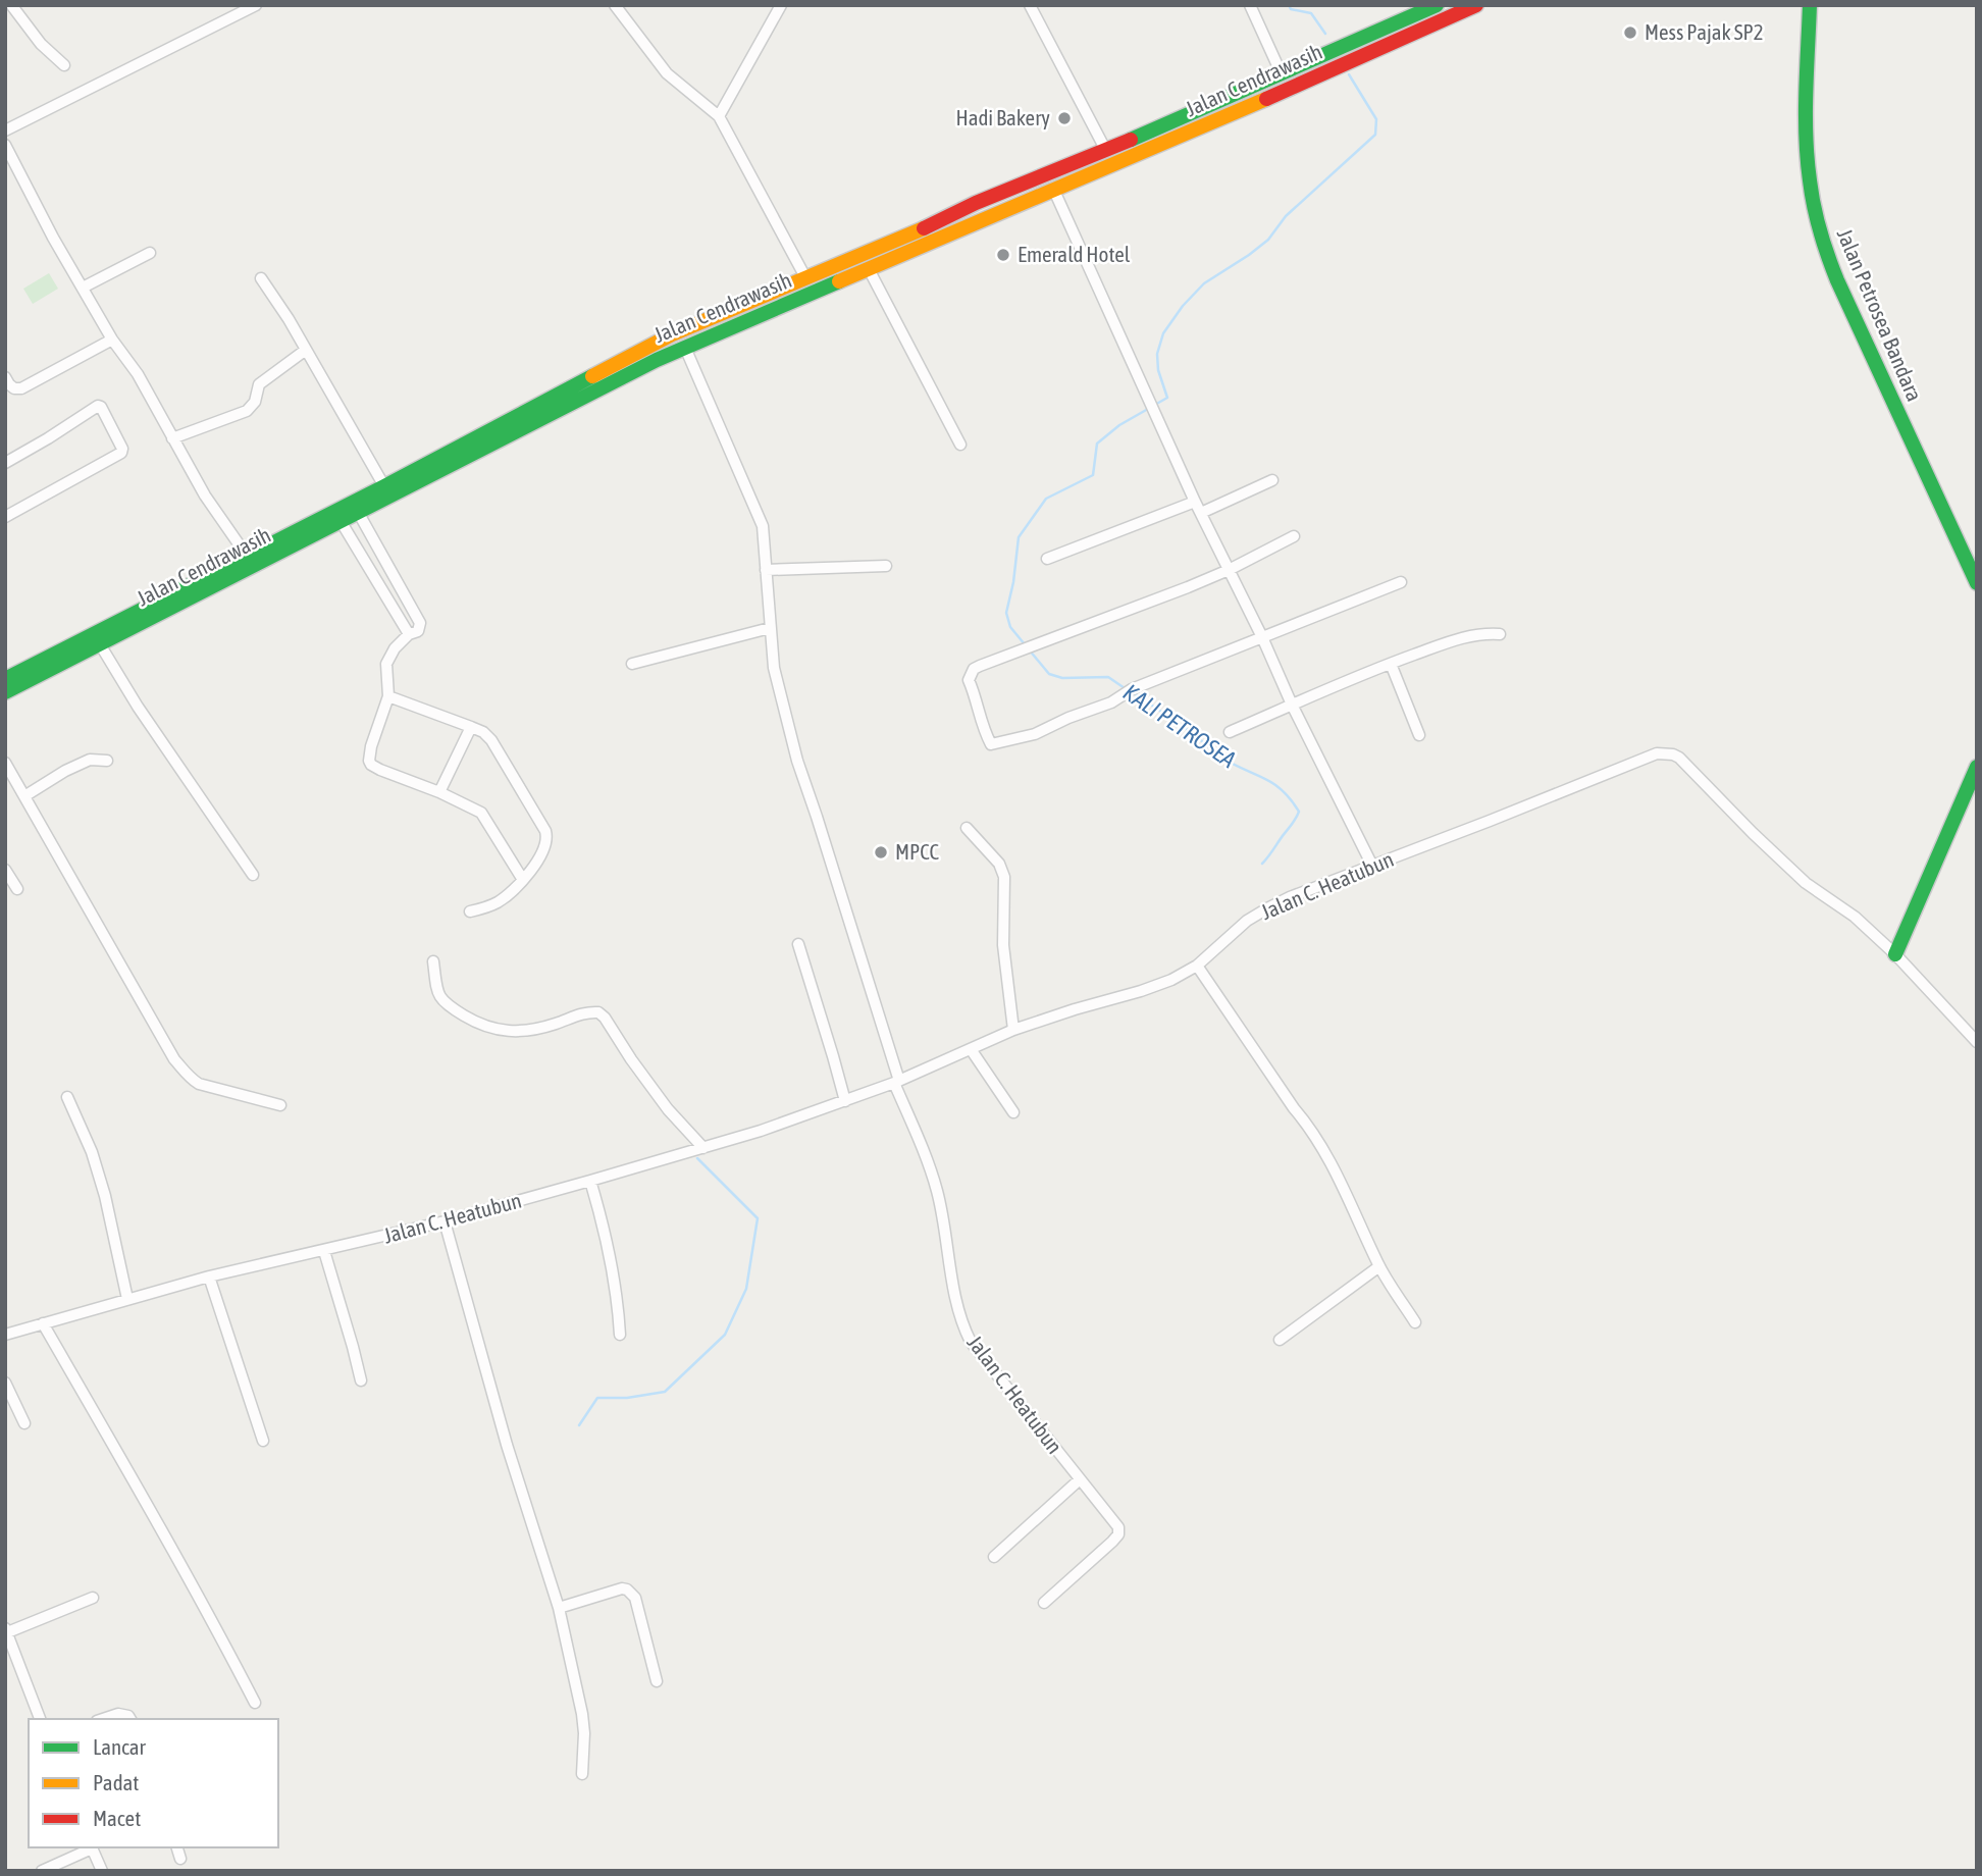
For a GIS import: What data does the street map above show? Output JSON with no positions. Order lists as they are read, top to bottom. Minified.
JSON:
{"streets":{"main road":["Jalan Cendrawasih","Jalan Petrosea Bandara"],"street":["Jalan C. Heatubun"]},"water":["KALI PETROSEA"],"places":["Mess Pajak SP2","Hadi Bakery","Emerald Hotel","MPCC"],"legend":["Lancar","Padat","Macet"]}
